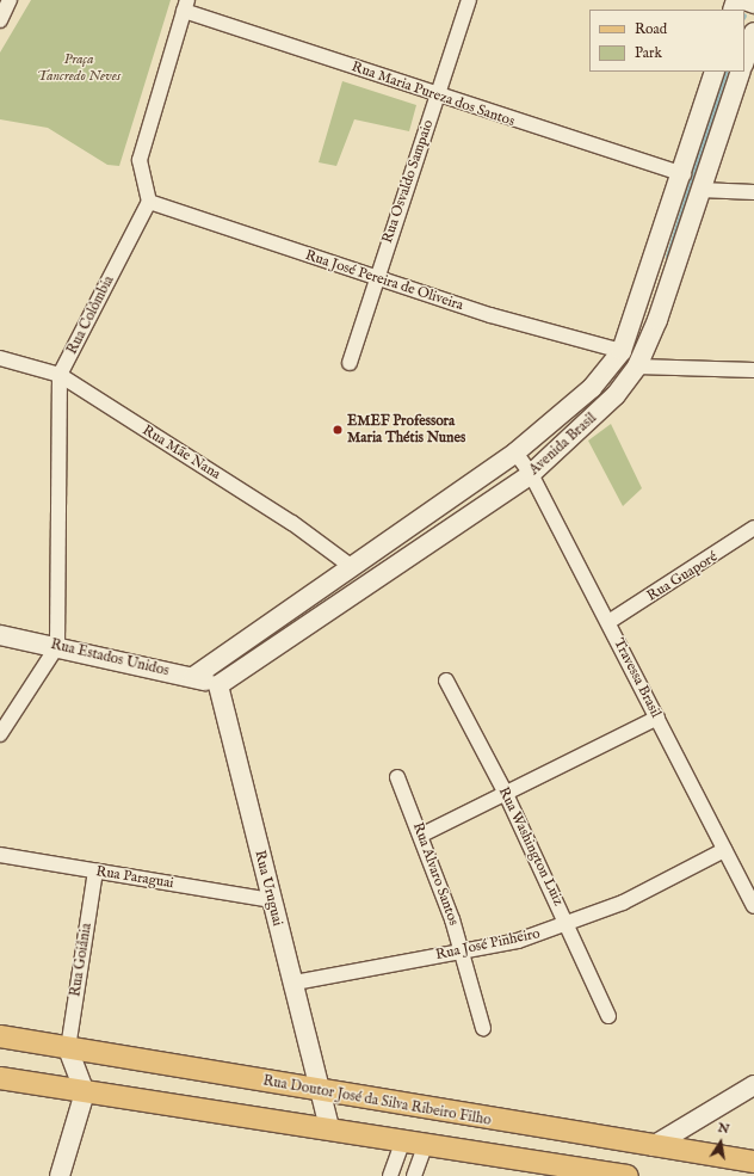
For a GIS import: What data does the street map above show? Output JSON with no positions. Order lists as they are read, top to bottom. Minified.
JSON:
{"streets":{"main road":["Rua Doutor José da Silva Ribeiro Filho"],"street":["Rua Maria Pureza dos Santos","Rua Osvaldo Sampaio","Rua José Pereira de Oliveira","Rua Colômbia","Avenida Brasil","Rua Mãe Nana","Rua Guaporé","Rua Estados Unidos","Travessa Brasil","Rua Washington Luiz","Rua Alvaro Santos","Rua Paraguai","Rua Uruguai","Rua José Pinheiro","Rua Goiânia"]},"crossings":[["Rua Maria Pureza dos Santos","Rua Osvaldo Sampaio"],["Rua Maria Pureza dos Santos","Avenida Brasil"],["Rua Osvaldo Sampaio","Rua José Pereira de Oliveira"],["Rua José Pereira de Oliveira","Rua Colômbia"],["Rua José Pereira de Oliveira","Avenida Brasil"],["Rua Colômbia","Rua Mãe Nana"],["Rua Colômbia","Rua Estados Unidos"],["Avenida Brasil","Rua Mãe Nana"],["Avenida Brasil","Rua Estados Unidos"],["Avenida Brasil","Travessa Brasil"],["Avenida Brasil","Rua Uruguai"],["Rua Guaporé","Travessa Brasil"],["Rua Estados Unidos","Rua Uruguai"],["Travessa Brasil","Rua José Pinheiro"],["Rua Washington Luiz","Rua José Pinheiro"],["Rua Alvaro Santos","Rua José Pinheiro"],["Rua Paraguai","Rua Uruguai"],["Rua Paraguai","Rua Goiânia"],["Rua Uruguai","Rua José Pinheiro"],["Rua Uruguai","Rua Doutor José da Silva Ribeiro Filho"],["Rua Goiânia","Rua Doutor José da Silva Ribeiro Filho"]],"parks":["Praça Tancredo Neves"],"places":["EMEF Professora Maria Thétis Nunes"],"legend":["Road","Park"],"north":"top"}
